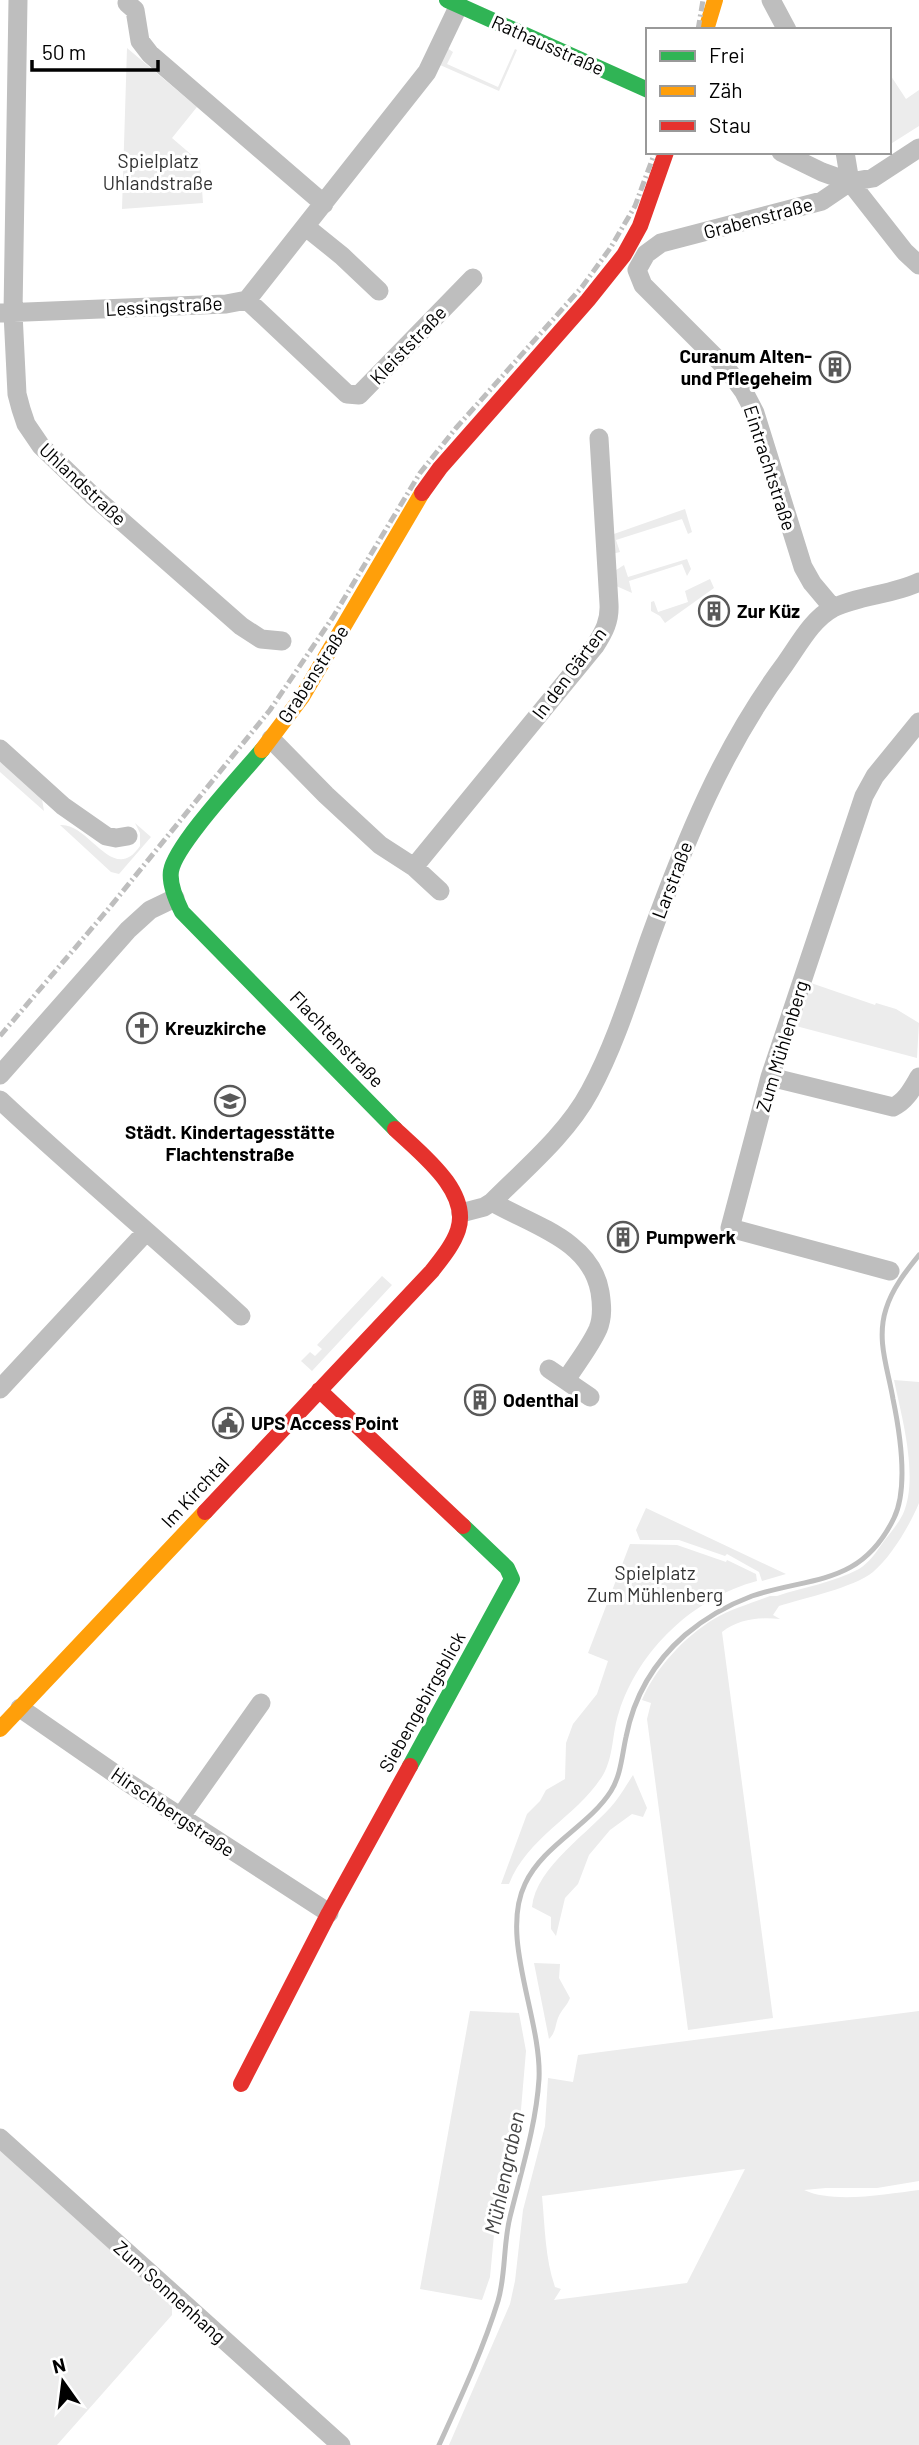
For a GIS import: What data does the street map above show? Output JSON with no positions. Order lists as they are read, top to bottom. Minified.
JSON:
{"streets":{"street":["Rathausstraße","Grabenstraße","Lessingstraße","Kleiststraße","Eintrachtstraße","Uhlandstraße","In den Gärten","Larstraße","Flachtenstraße","Zum Mühlenberg","Im Kirchtal","Siebengebirgsblick","Hirschbergstraße","Zum Sonnenhang"]},"crossings":[["Rathausstraße","Lessingstraße"],["Grabenstraße","Eintrachtstraße"],["Grabenstraße","Flachtenstraße"],["Lessingstraße","Kleiststraße"],["Lessingstraße","Uhlandstraße"],["Eintrachtstraße","Larstraße"],["Larstraße","Flachtenstraße"],["Larstraße","Im Kirchtal"],["Flachtenstraße","Im Kirchtal"],["Im Kirchtal","Siebengebirgsblick"],["Im Kirchtal","Hirschbergstraße"],["Siebengebirgsblick","Hirschbergstraße"]],"water":["Mühlengraben"],"parks":["Spielplatz Uhlandstraße","Spielplatz Zum Mühlenberg"],"places":{"building":["Curanum Alten- und Pflegeheim","Zur Küz","Pumpwerk","Odenthal"],"church":["Kreuzkirche"],"school or university":["Städt. Kindertagesstätte Flachtenstraße"],"public building":["UPS Access Point"]},"legend":["Frei","Zäh","Stau"],"scale_bar":"50 m","north":"top"}
